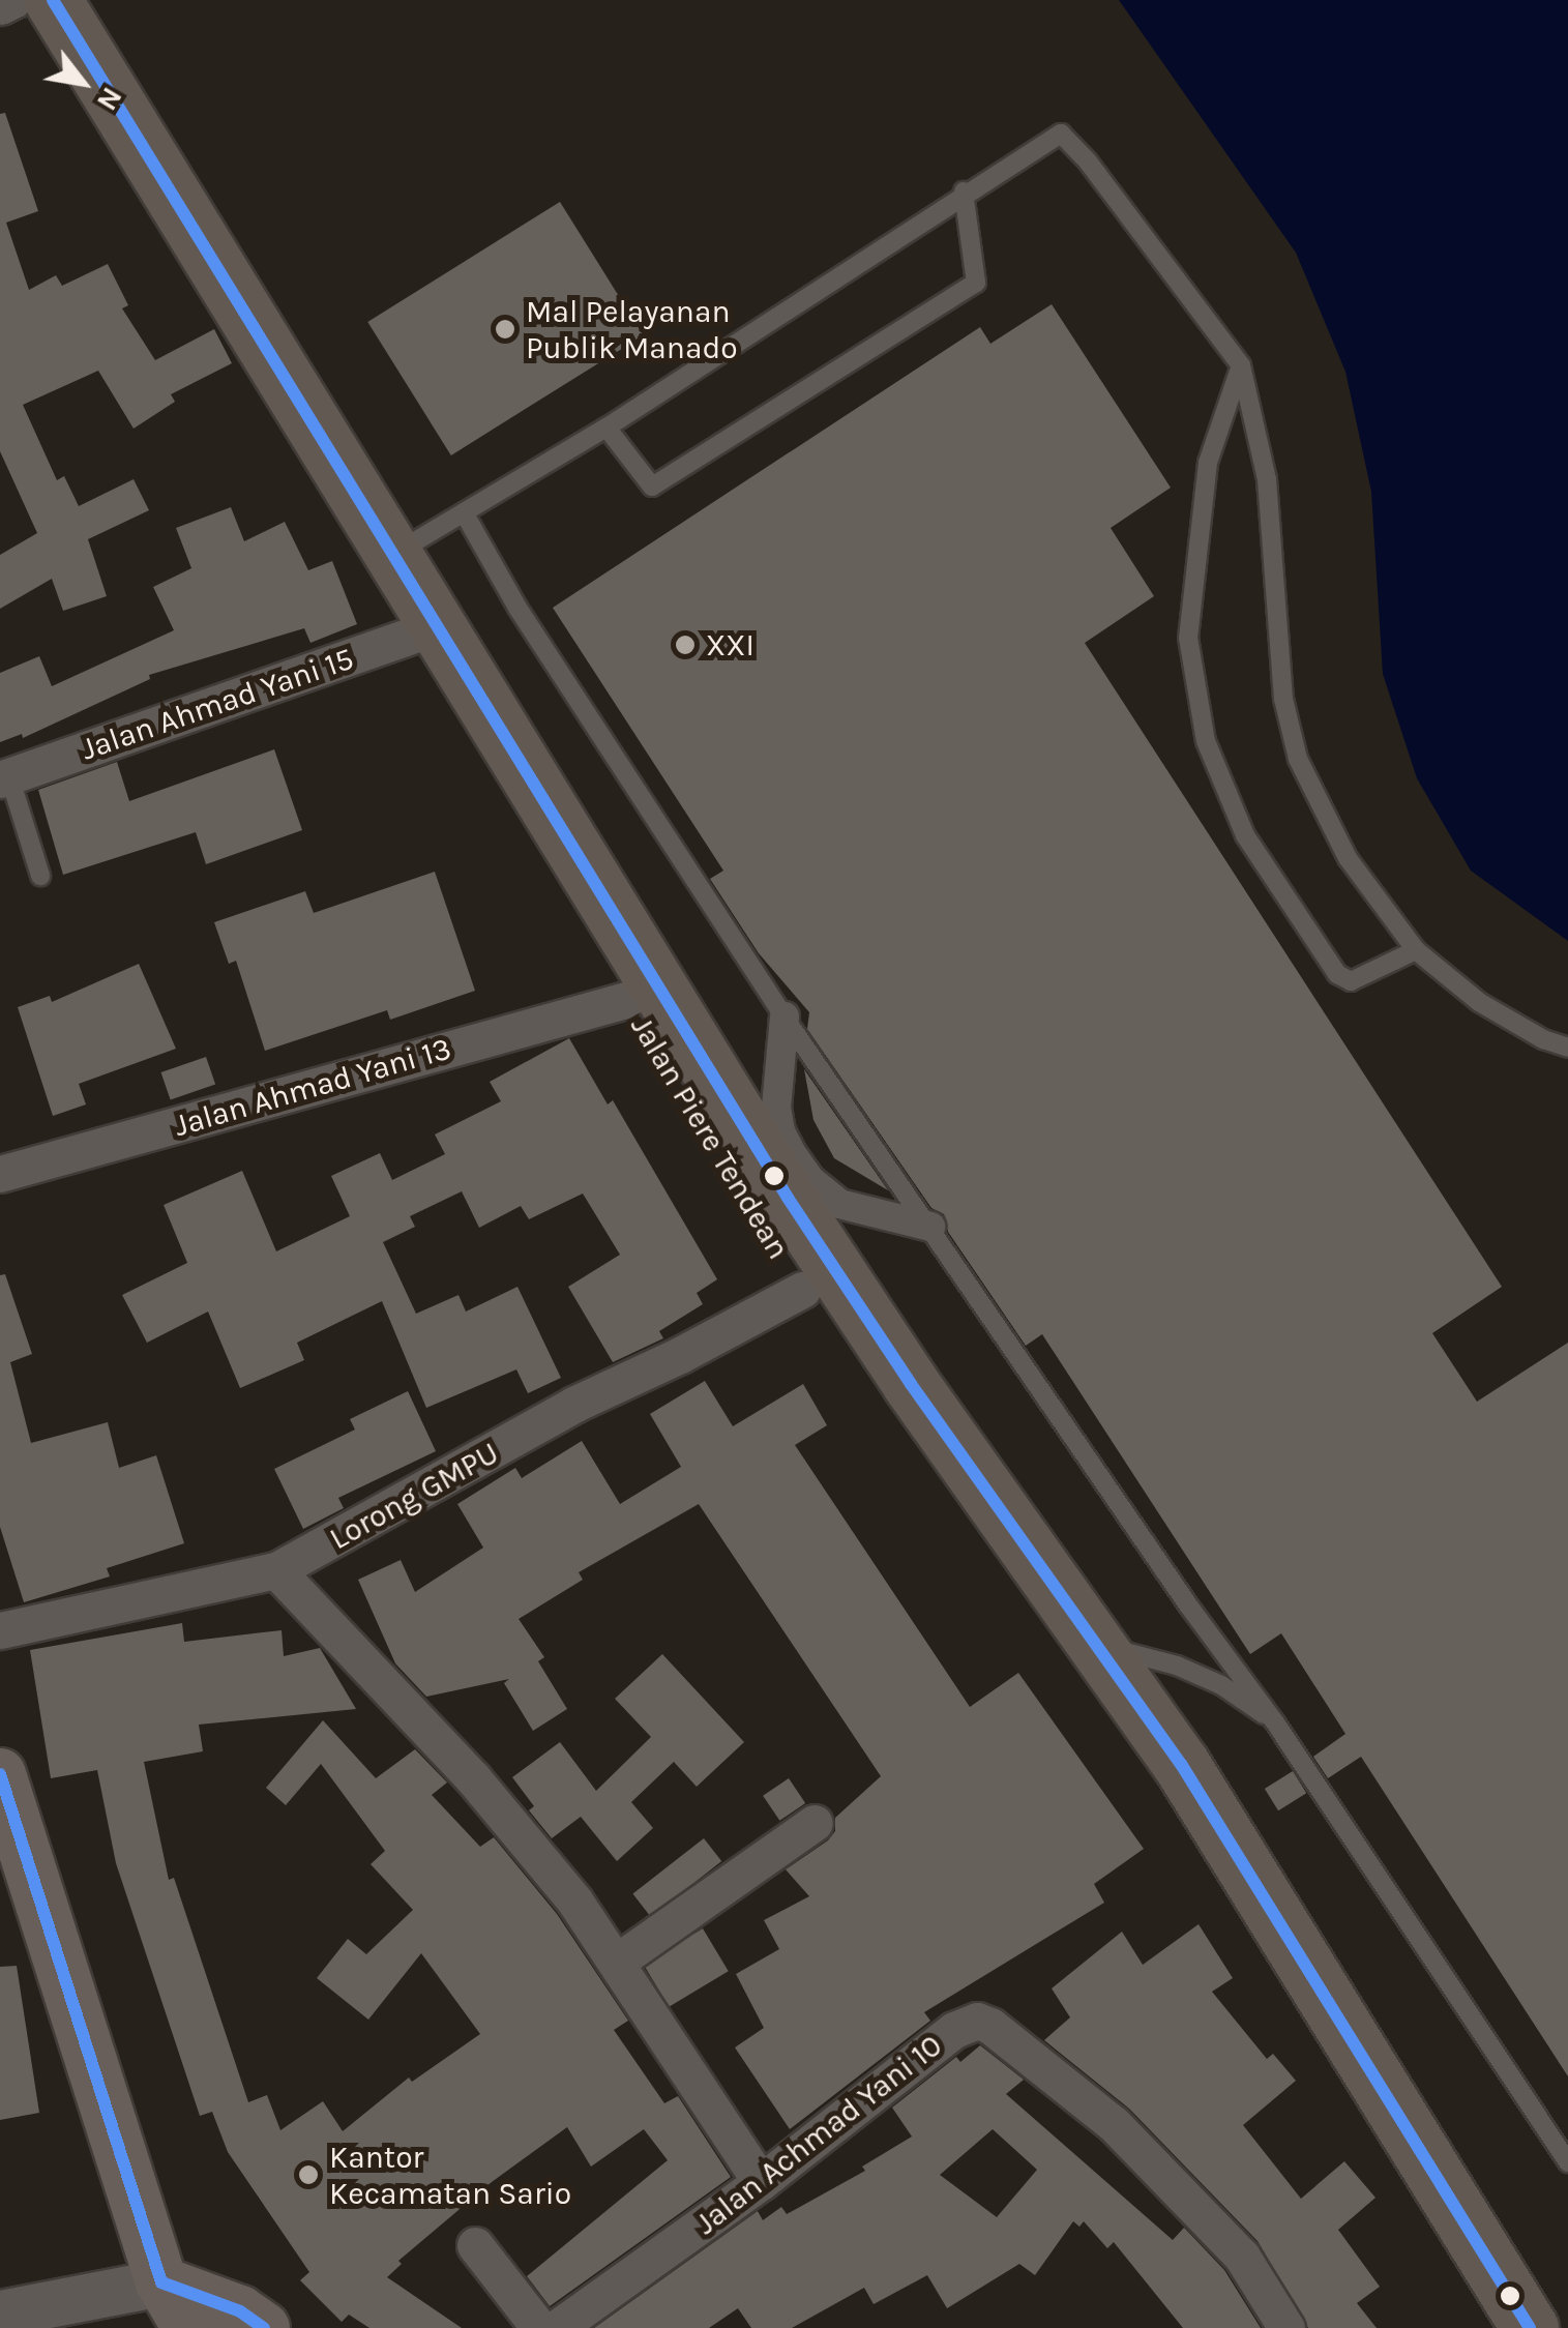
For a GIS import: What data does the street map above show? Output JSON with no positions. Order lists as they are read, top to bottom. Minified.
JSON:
{"streets":{"highway":["Jalan Piere Tendean"],"street":["Jalan Ahmad Yani 15","Jalan Ahmad Yani 13","Lorong GMPU","Jalan Achmad Yani 10"]},"crossings":[["Jalan Ahmad Yani 15","Jalan Piere Tendean"],["Jalan Ahmad Yani 13","Jalan Piere Tendean"],["Jalan Piere Tendean","Lorong GMPU"]],"places":["Mal Pelayanan Publik Manado","XXI","Kantor Kecamatan Sario"],"north":"bottom right"}
